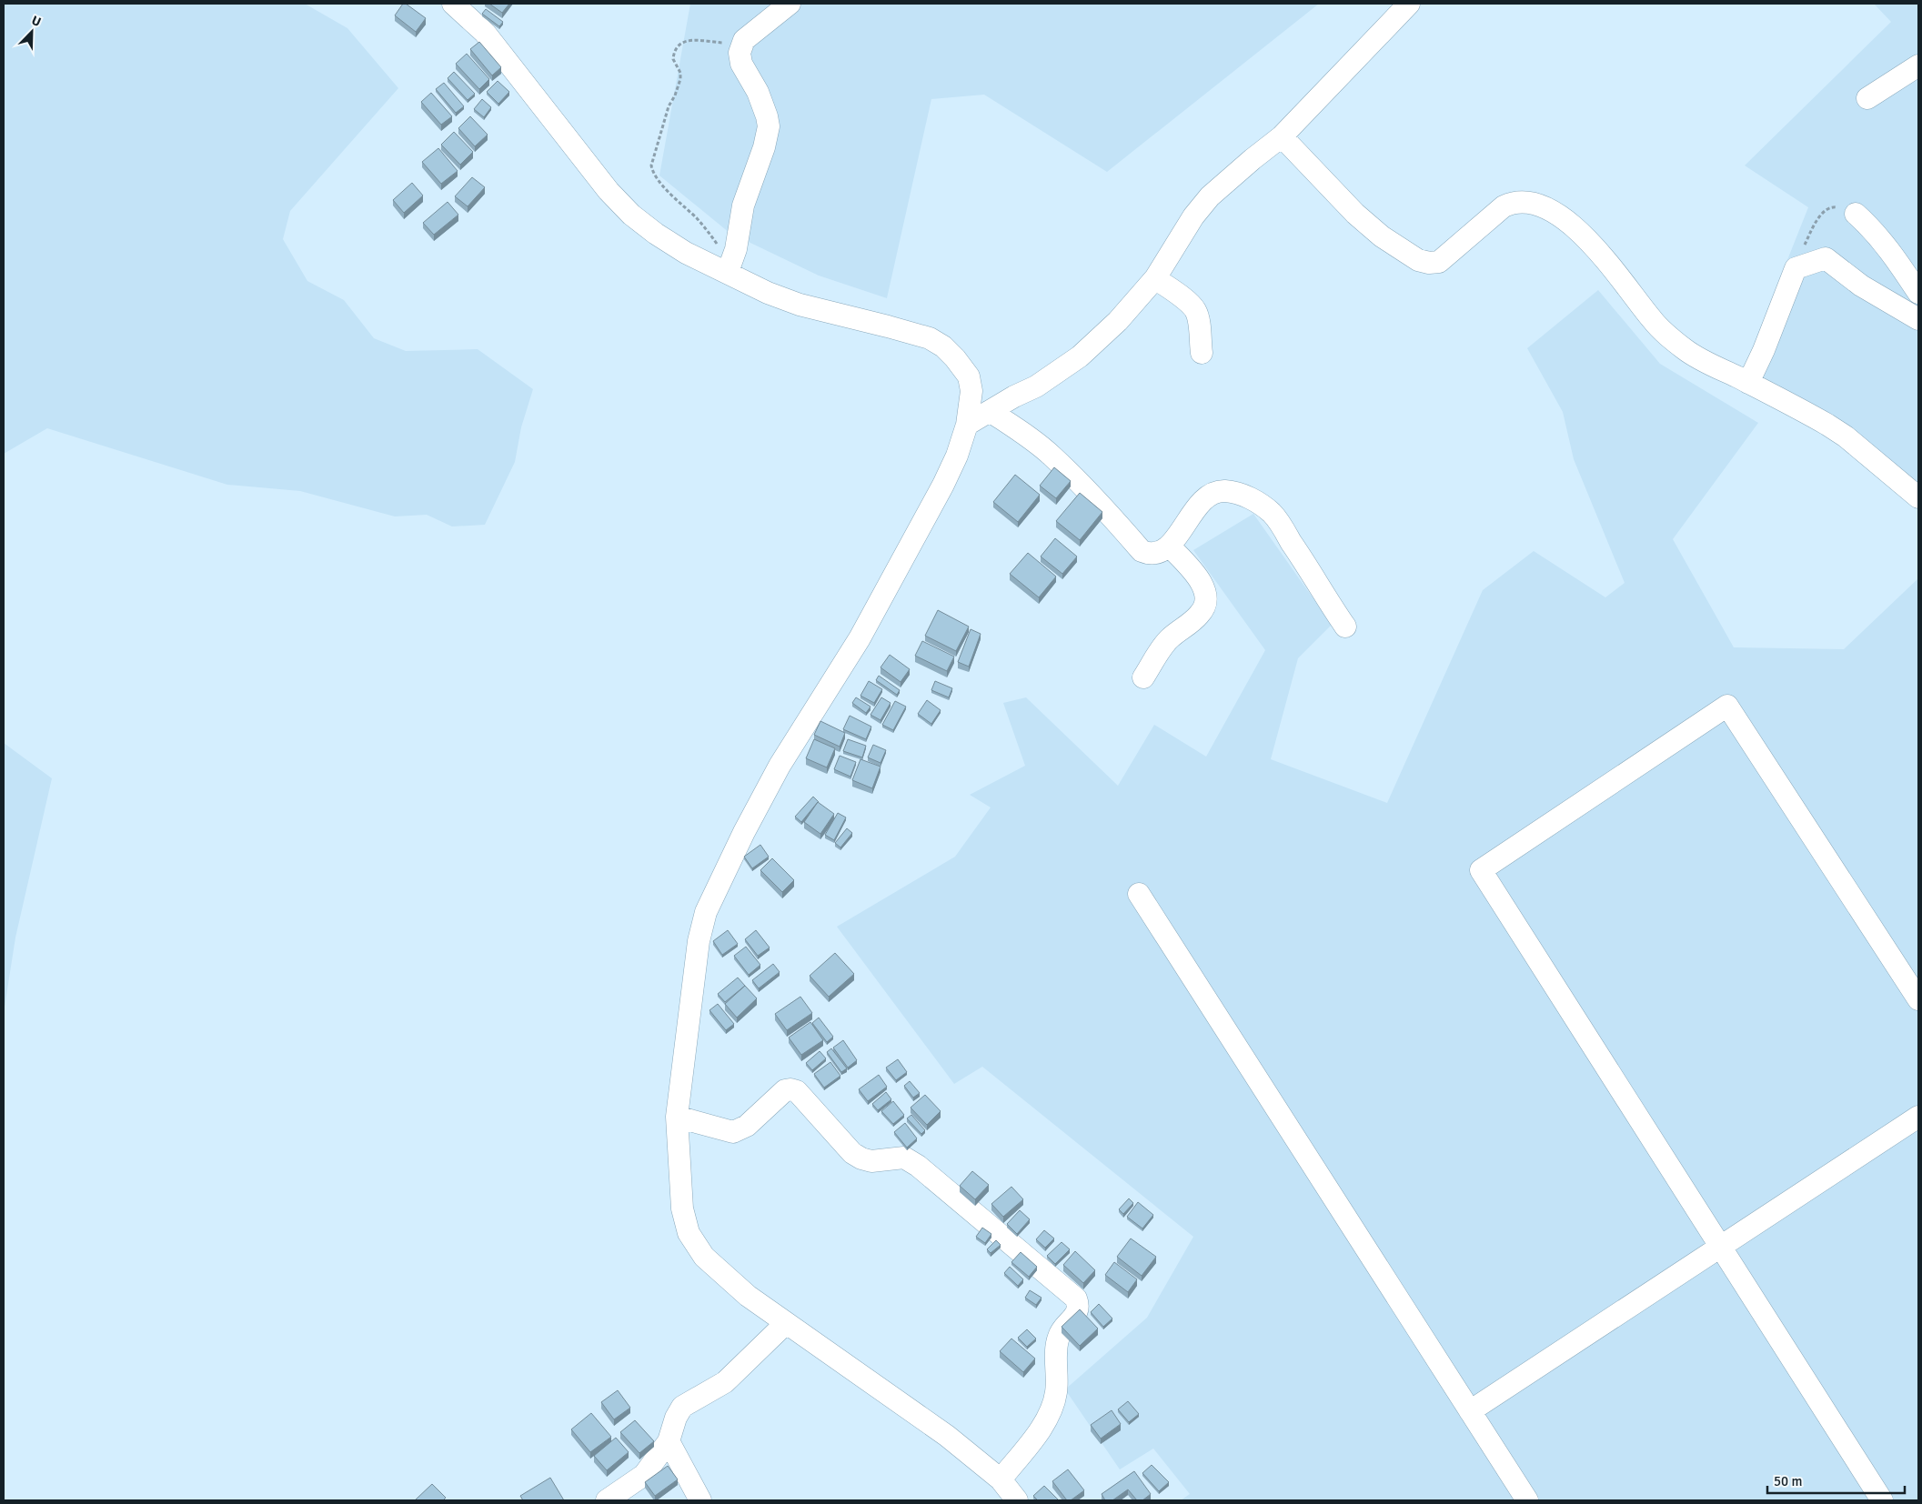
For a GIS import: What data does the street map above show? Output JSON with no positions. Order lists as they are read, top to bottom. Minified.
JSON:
{"scale_bar":"50 m","north":"top right"}
